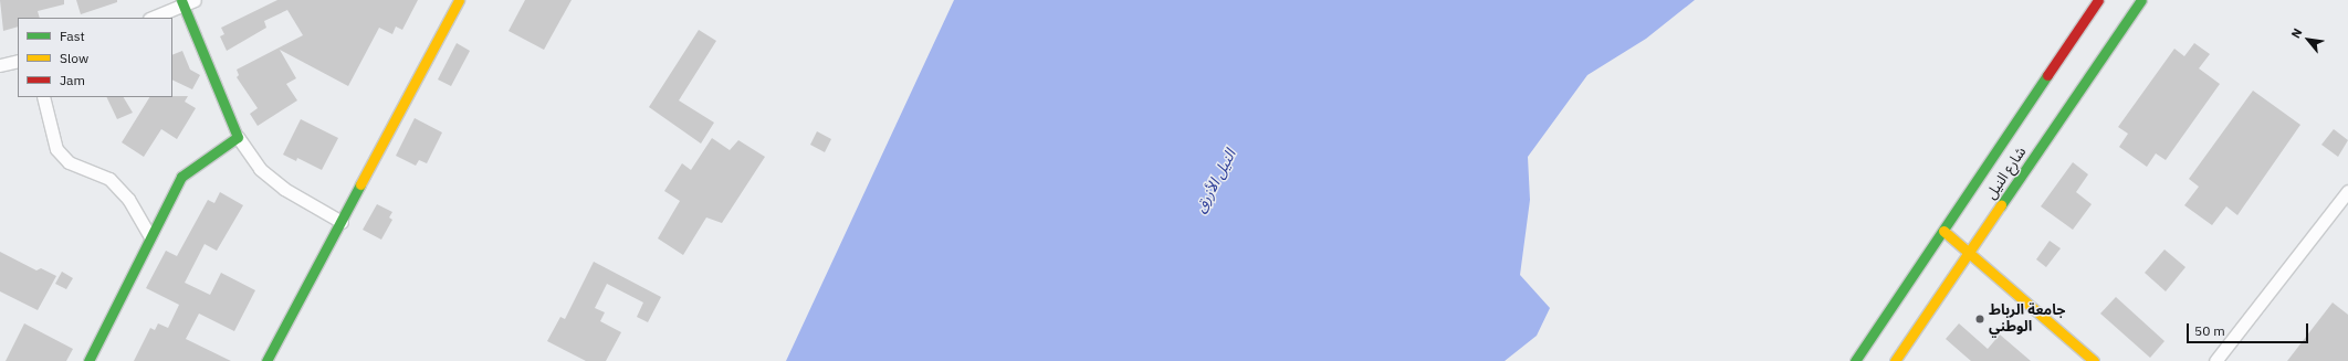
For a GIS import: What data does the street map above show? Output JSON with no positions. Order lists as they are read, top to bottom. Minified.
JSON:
{"streets":{"street":["شارع النيل"]},"water":["النيل الأزرق"],"places":["جامعة الرباط الوطني"],"legend":["Fast","Slow","Jam"],"scale_bar":"50 m","north":"top left"}
